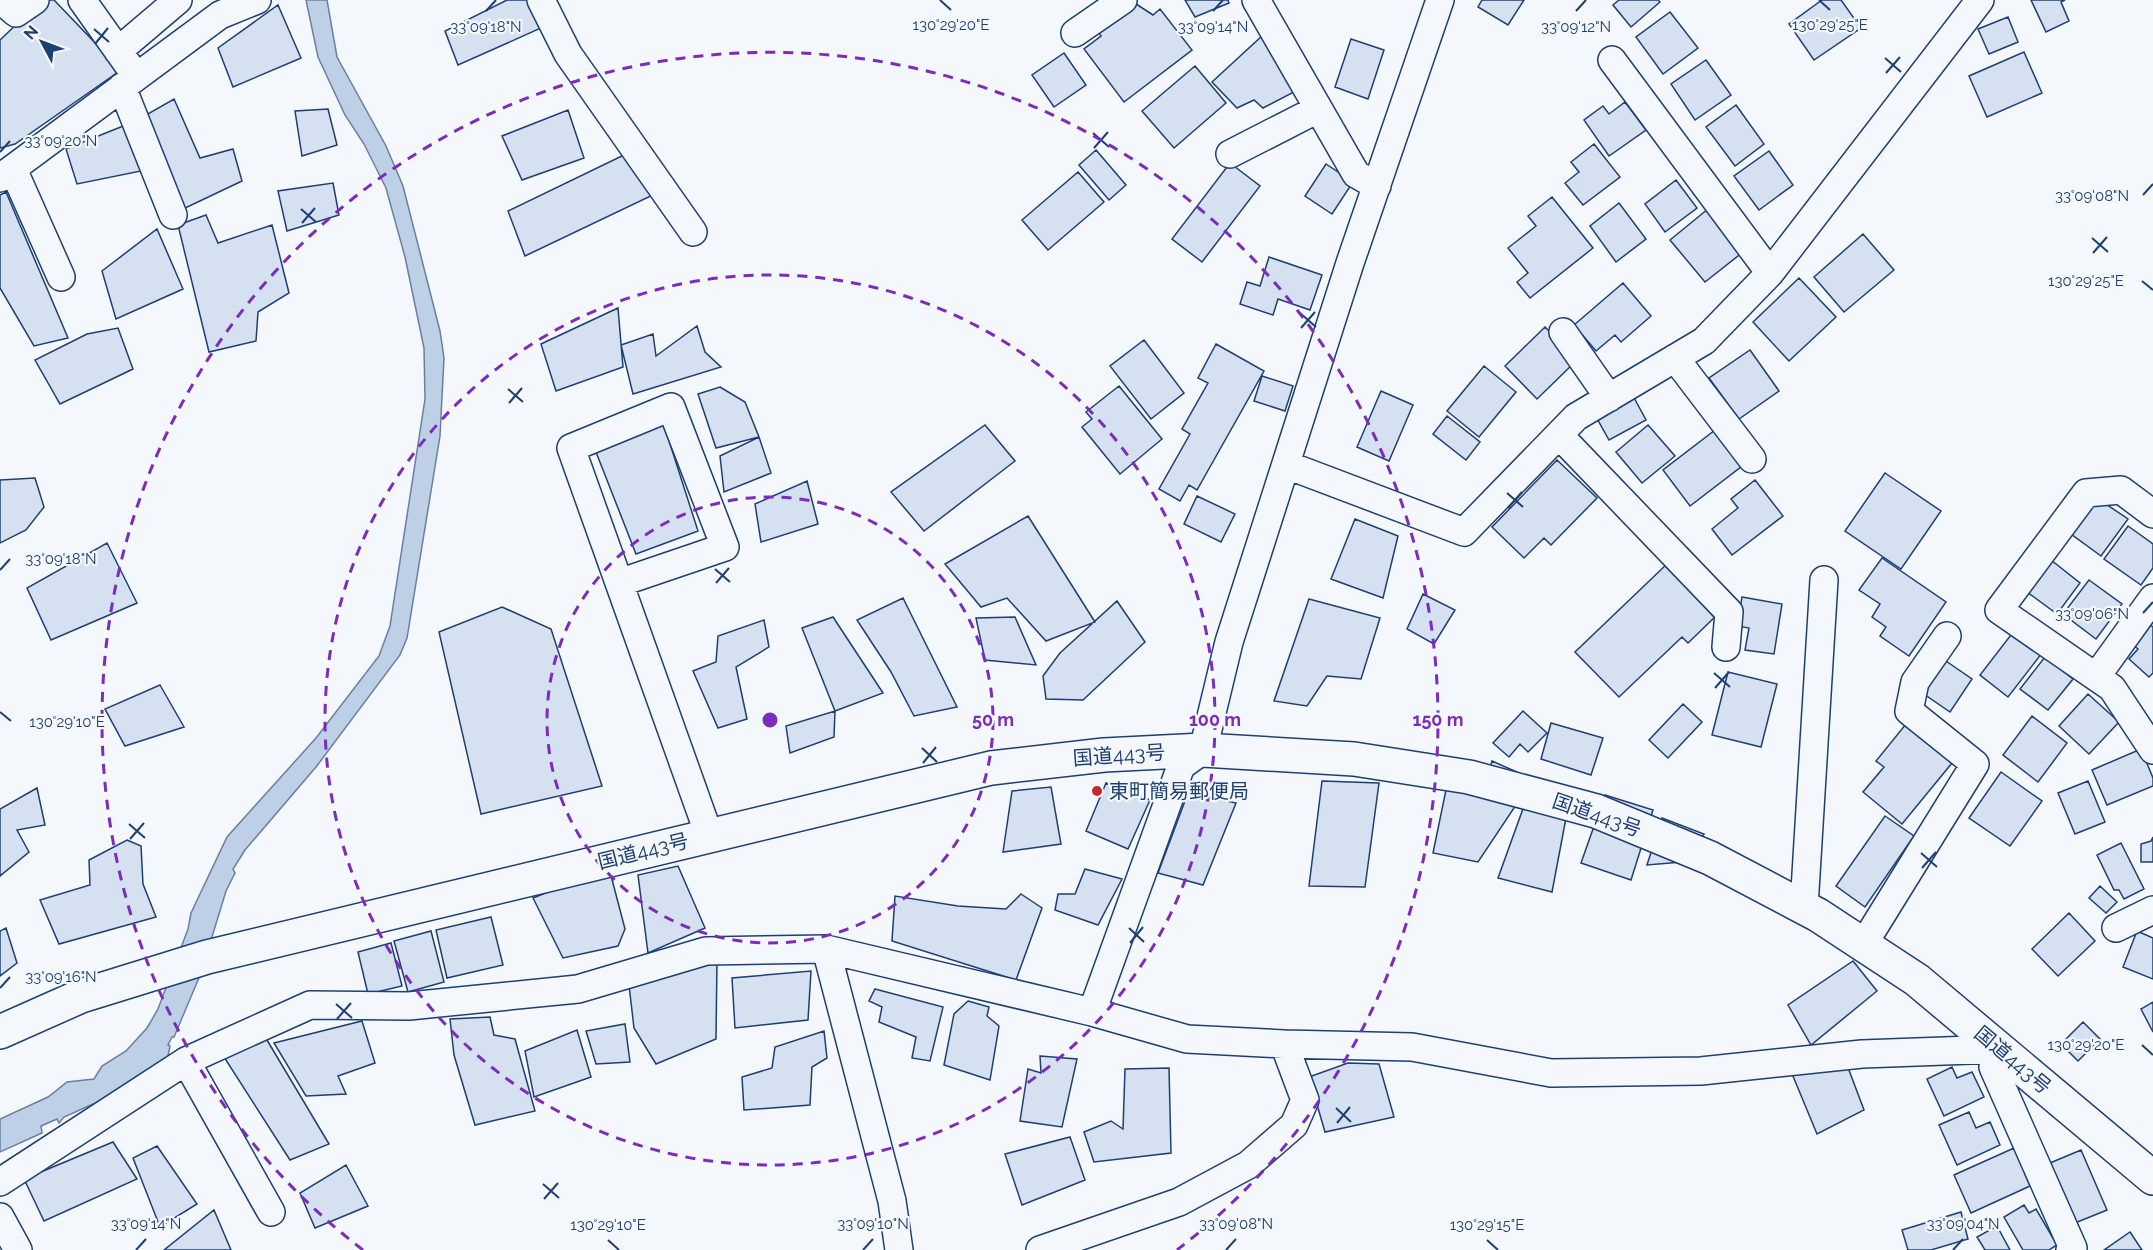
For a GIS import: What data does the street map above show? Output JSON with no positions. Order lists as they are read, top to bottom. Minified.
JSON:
{"streets":{"highway":["国道443号"]},"places":["東町簡易郵便局"],"north":"top left","coordinates":["130°29'20\"E","130°29'25\"E","33°09'18\"N","33°09'14\"N","33°09'12\"N","33°09'20\"N","33°09'08\"N","33°09'06\"N","130°29'10\"E","33°09'16\"N","33°09'10\"N","33°09'04\"N","130°29'15\"E"],"rings":["50 m","100 m","150 m"]}
